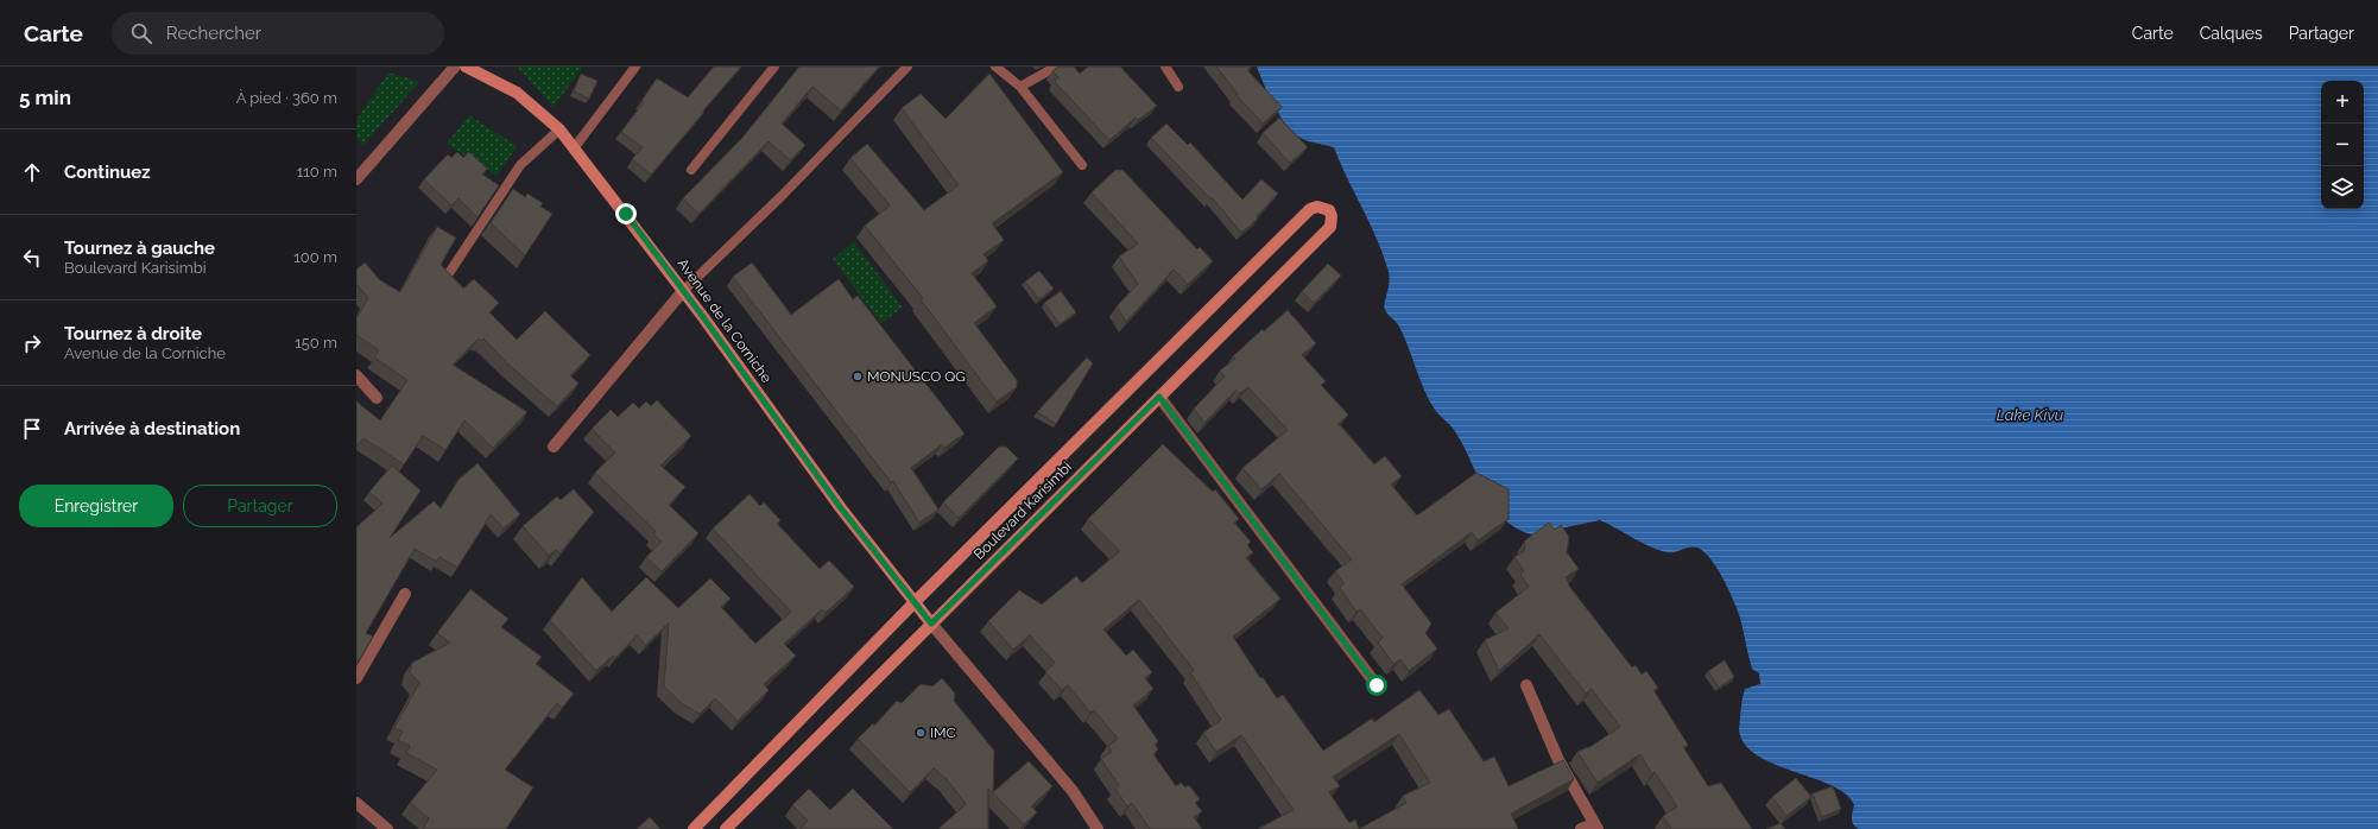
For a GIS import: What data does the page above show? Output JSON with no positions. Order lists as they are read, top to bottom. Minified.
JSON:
{"streets":{"street":["Avenue de la Corniche","Boulevard Karisimbi"]},"crossings":[["Avenue de la Corniche","Boulevard Karisimbi"]],"water":["Lake Kivu"],"places":["MONUSCO QG","IMC"],"page":{"header":"Carte","search":"Rechercher","nav":["Carte","Calques","Partager"],"heading":["5 min","À pied · 360 m"],"map_buttons":["+","−"],"list":[["Continuez","110 m"],["Tournez à gauche","Boulevard Karisimbi","100 m"],["Tournez à droite","Avenue de la Corniche","150 m"],"Arrivée à destination"],"buttons":["Enregistrer","Partager"]}}
